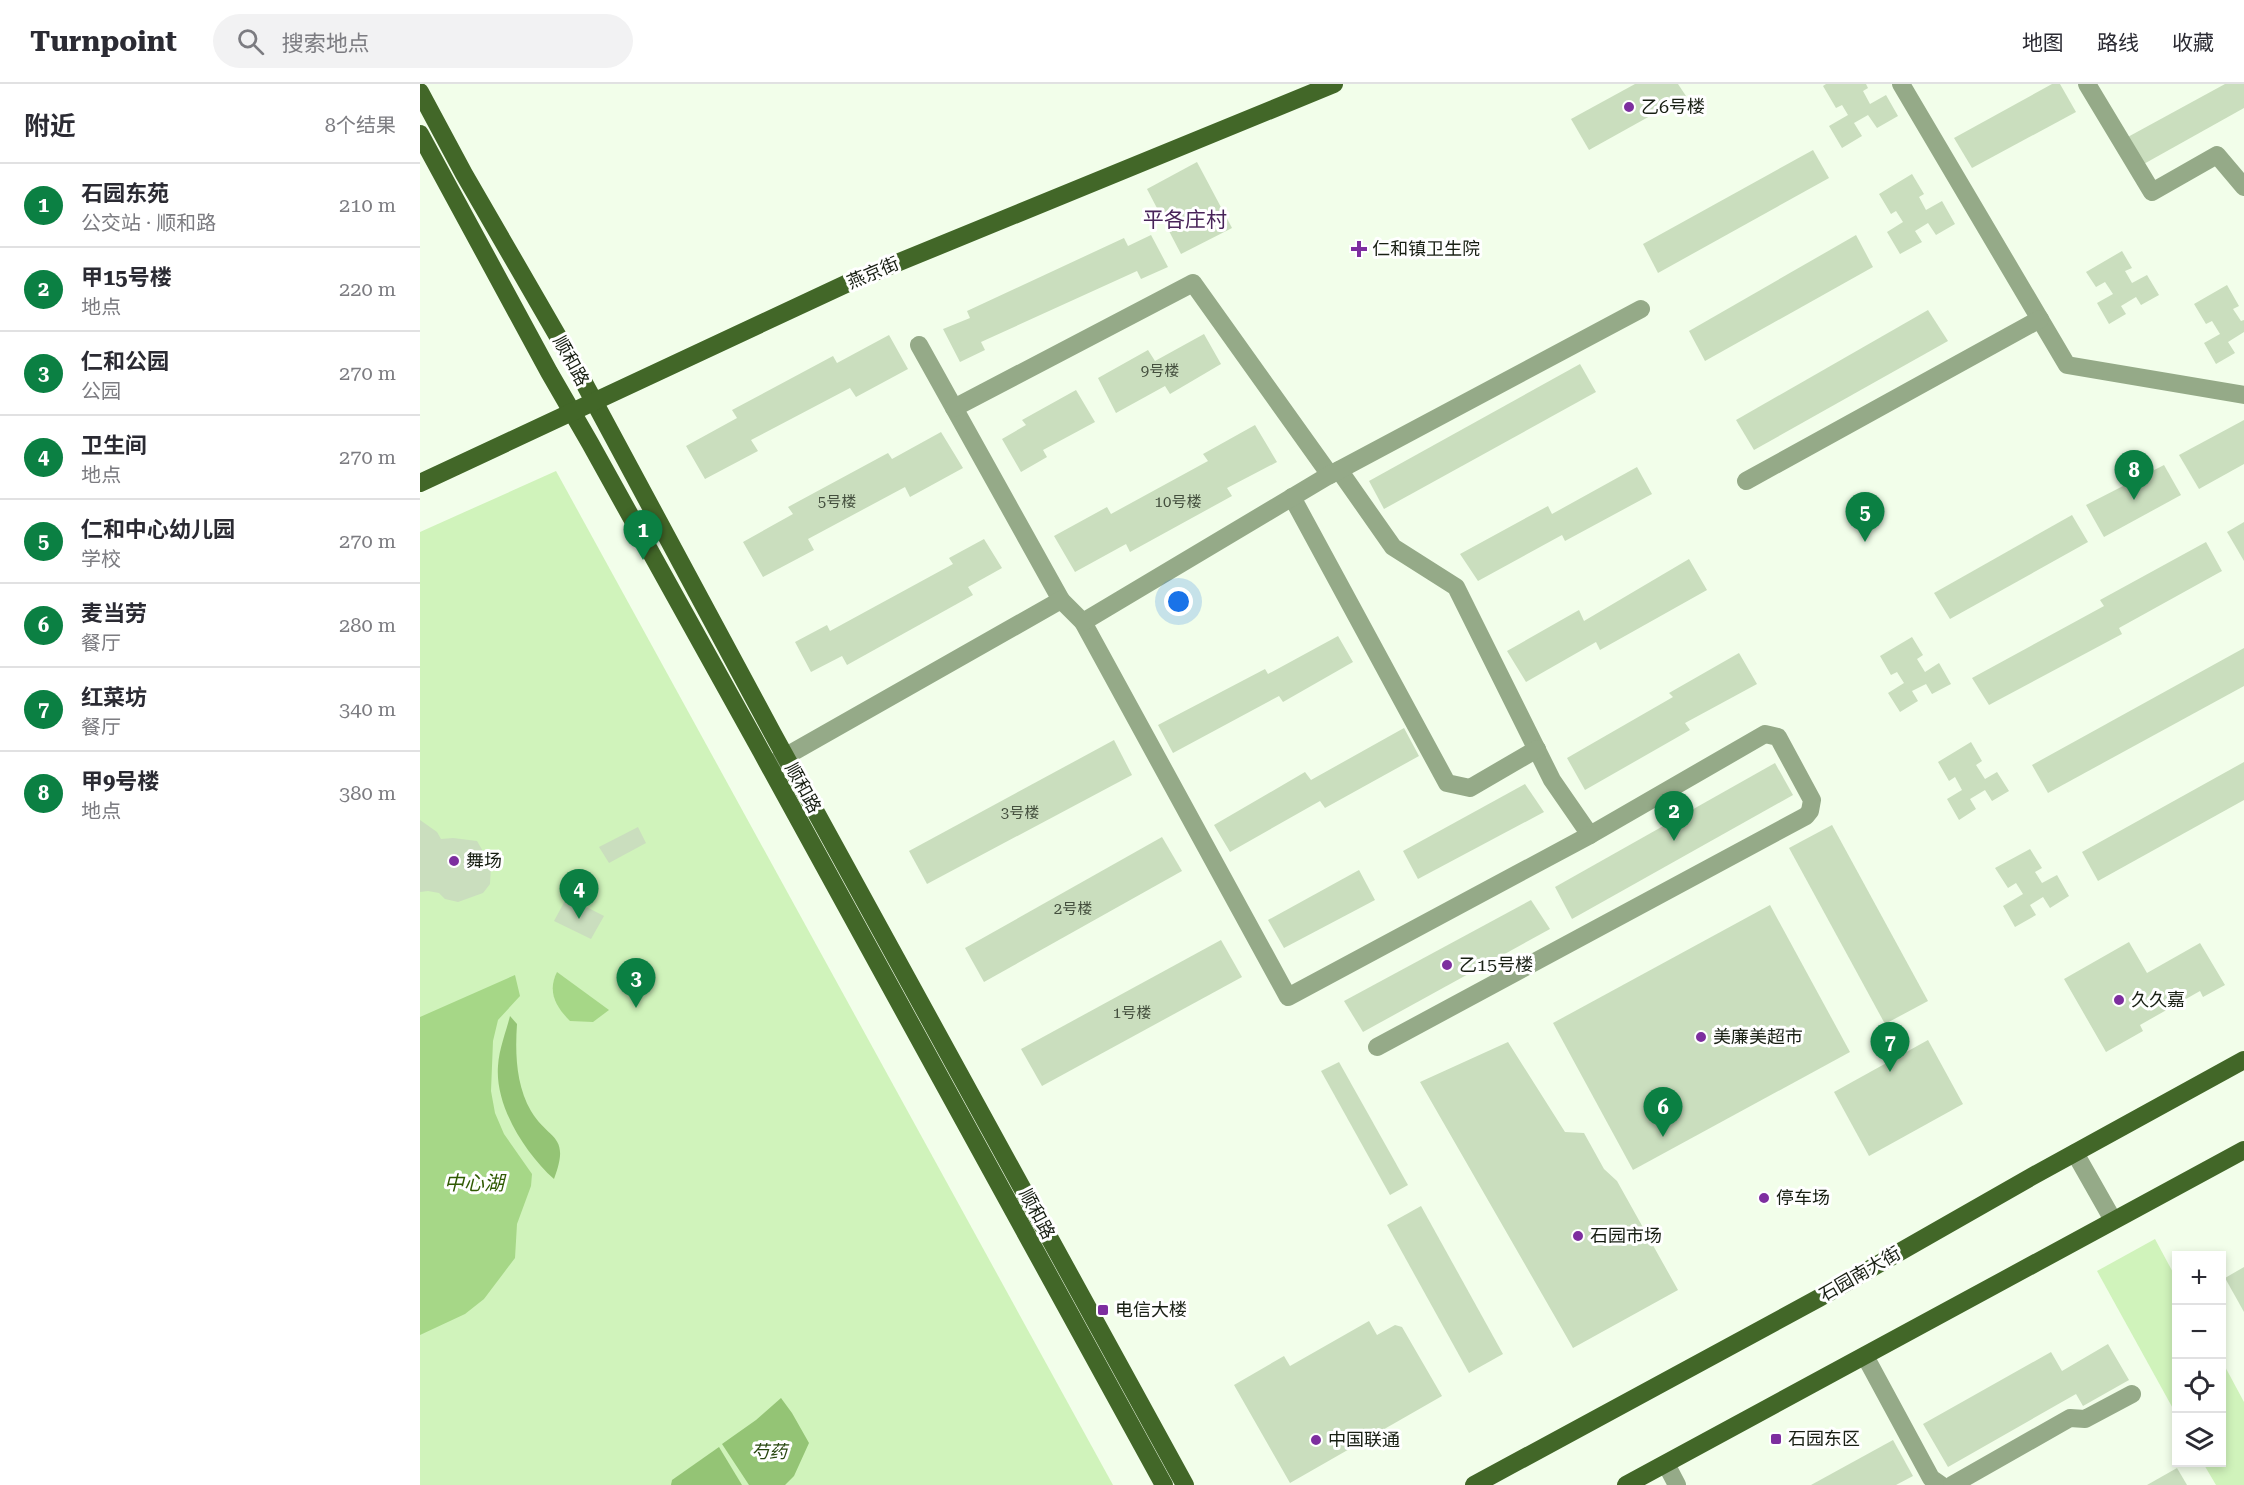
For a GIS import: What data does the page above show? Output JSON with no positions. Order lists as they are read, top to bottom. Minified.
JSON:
{"streets":{"main road":["燕京街","顺和路","石园南大街"]},"crossings":[["燕京街","顺和路"]],"districts":["平各庄村"],"water":["中心湖"],"parks":["芍药"],"places":{"other":["乙6号楼","舞场","乙15号楼","久久嘉","美廉美超市","停车场","石园市场","中国联通"],"health":["仁和镇卫生院"],"transit":["电信大楼","石园东区"]},"house_numbers":["9号楼","5号楼","10号楼","3号楼","2号楼","1号楼"],"page":{"header":"Turnpoint","search":"搜索地点","nav":["地图","路线","收藏"],"heading":["附近","8个结果"],"list":[{"mark":"1","name":"石园东苑","note":"公交站 · 顺和路","value":"210 m"},{"mark":"2","name":"甲15号楼","note":"地点","value":"220 m"},{"mark":"3","name":"仁和公园","note":"公园","value":"270 m"},{"mark":"4","name":"卫生间","note":"地点","value":"270 m"},{"mark":"5","name":"仁和中心幼儿园","note":"学校","value":"270 m"},{"mark":"6","name":"麦当劳","note":"餐厅","value":"280 m"},{"mark":"7","name":"红菜坊","note":"餐厅","value":"340 m"},{"mark":"8","name":"甲9号楼","note":"地点","value":"380 m"}],"pins":["8","5","1","2","4","3","7","6"],"map_buttons":["+","−"]}}
